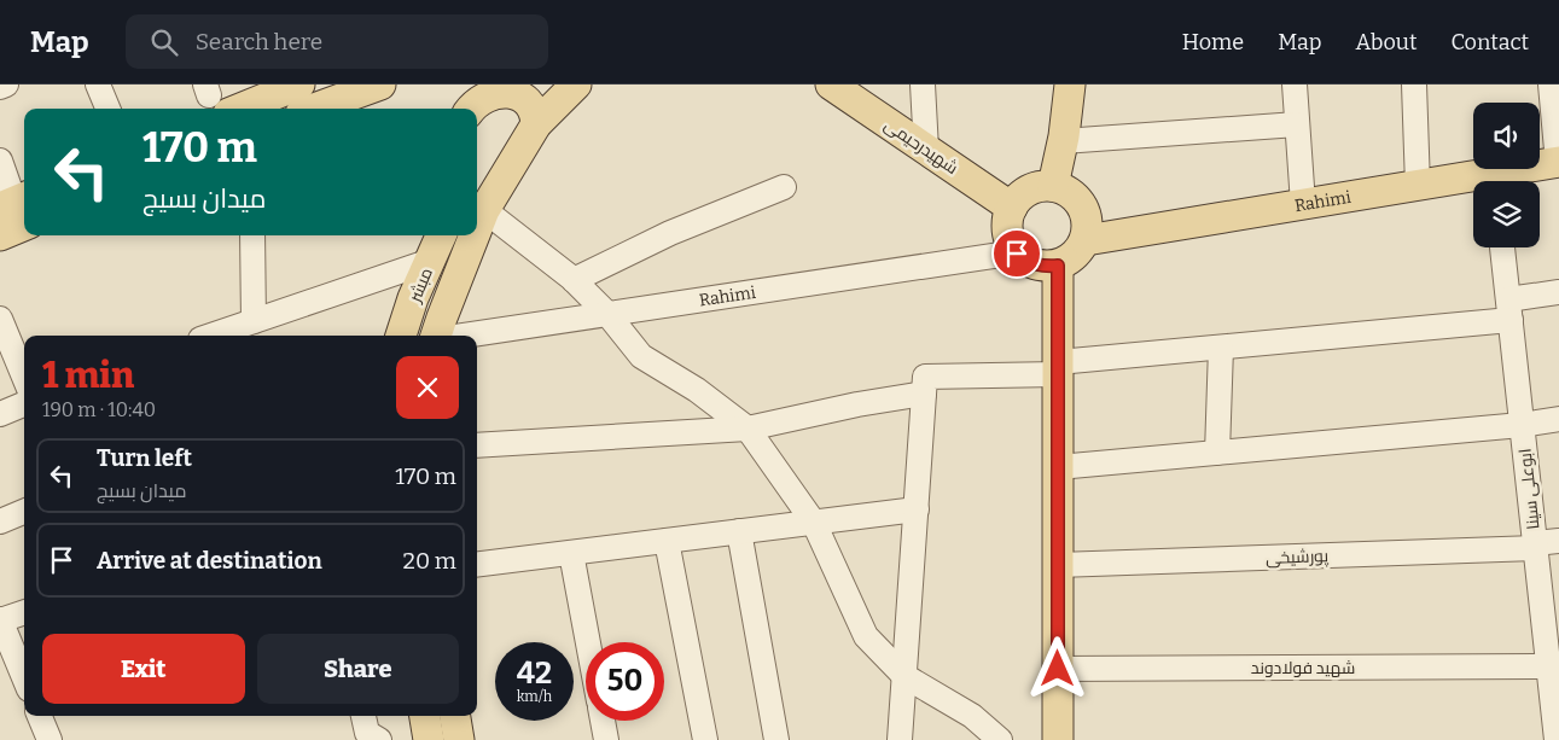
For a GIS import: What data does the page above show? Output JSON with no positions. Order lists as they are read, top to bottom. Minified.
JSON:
{"streets":{"main road":["شهیدرحیمی","Rahimi","مبشر"],"street":["ابوعلی سینا","پورشیخی","شهید فولادوند"]},"crossings":[["شهیدرحیمی","Rahimi"],["ابوعلی سینا","پورشیخی"],["ابوعلی سینا","شهید فولادوند"]],"page":{"header":"Map","search":"Search here","nav":["Home","Map","About","Contact"],"turn":["170 m","میدان بسیج"],"heading":["1 min","190 m · 10:40"],"list":[{"name":"Turn left","note":"میدان بسیج","value":"170 m"},{"name":"Arrive at destination","value":"20 m"}],"buttons":["Exit","Share"],"speed":"42 km/h","limit":"50"}}
